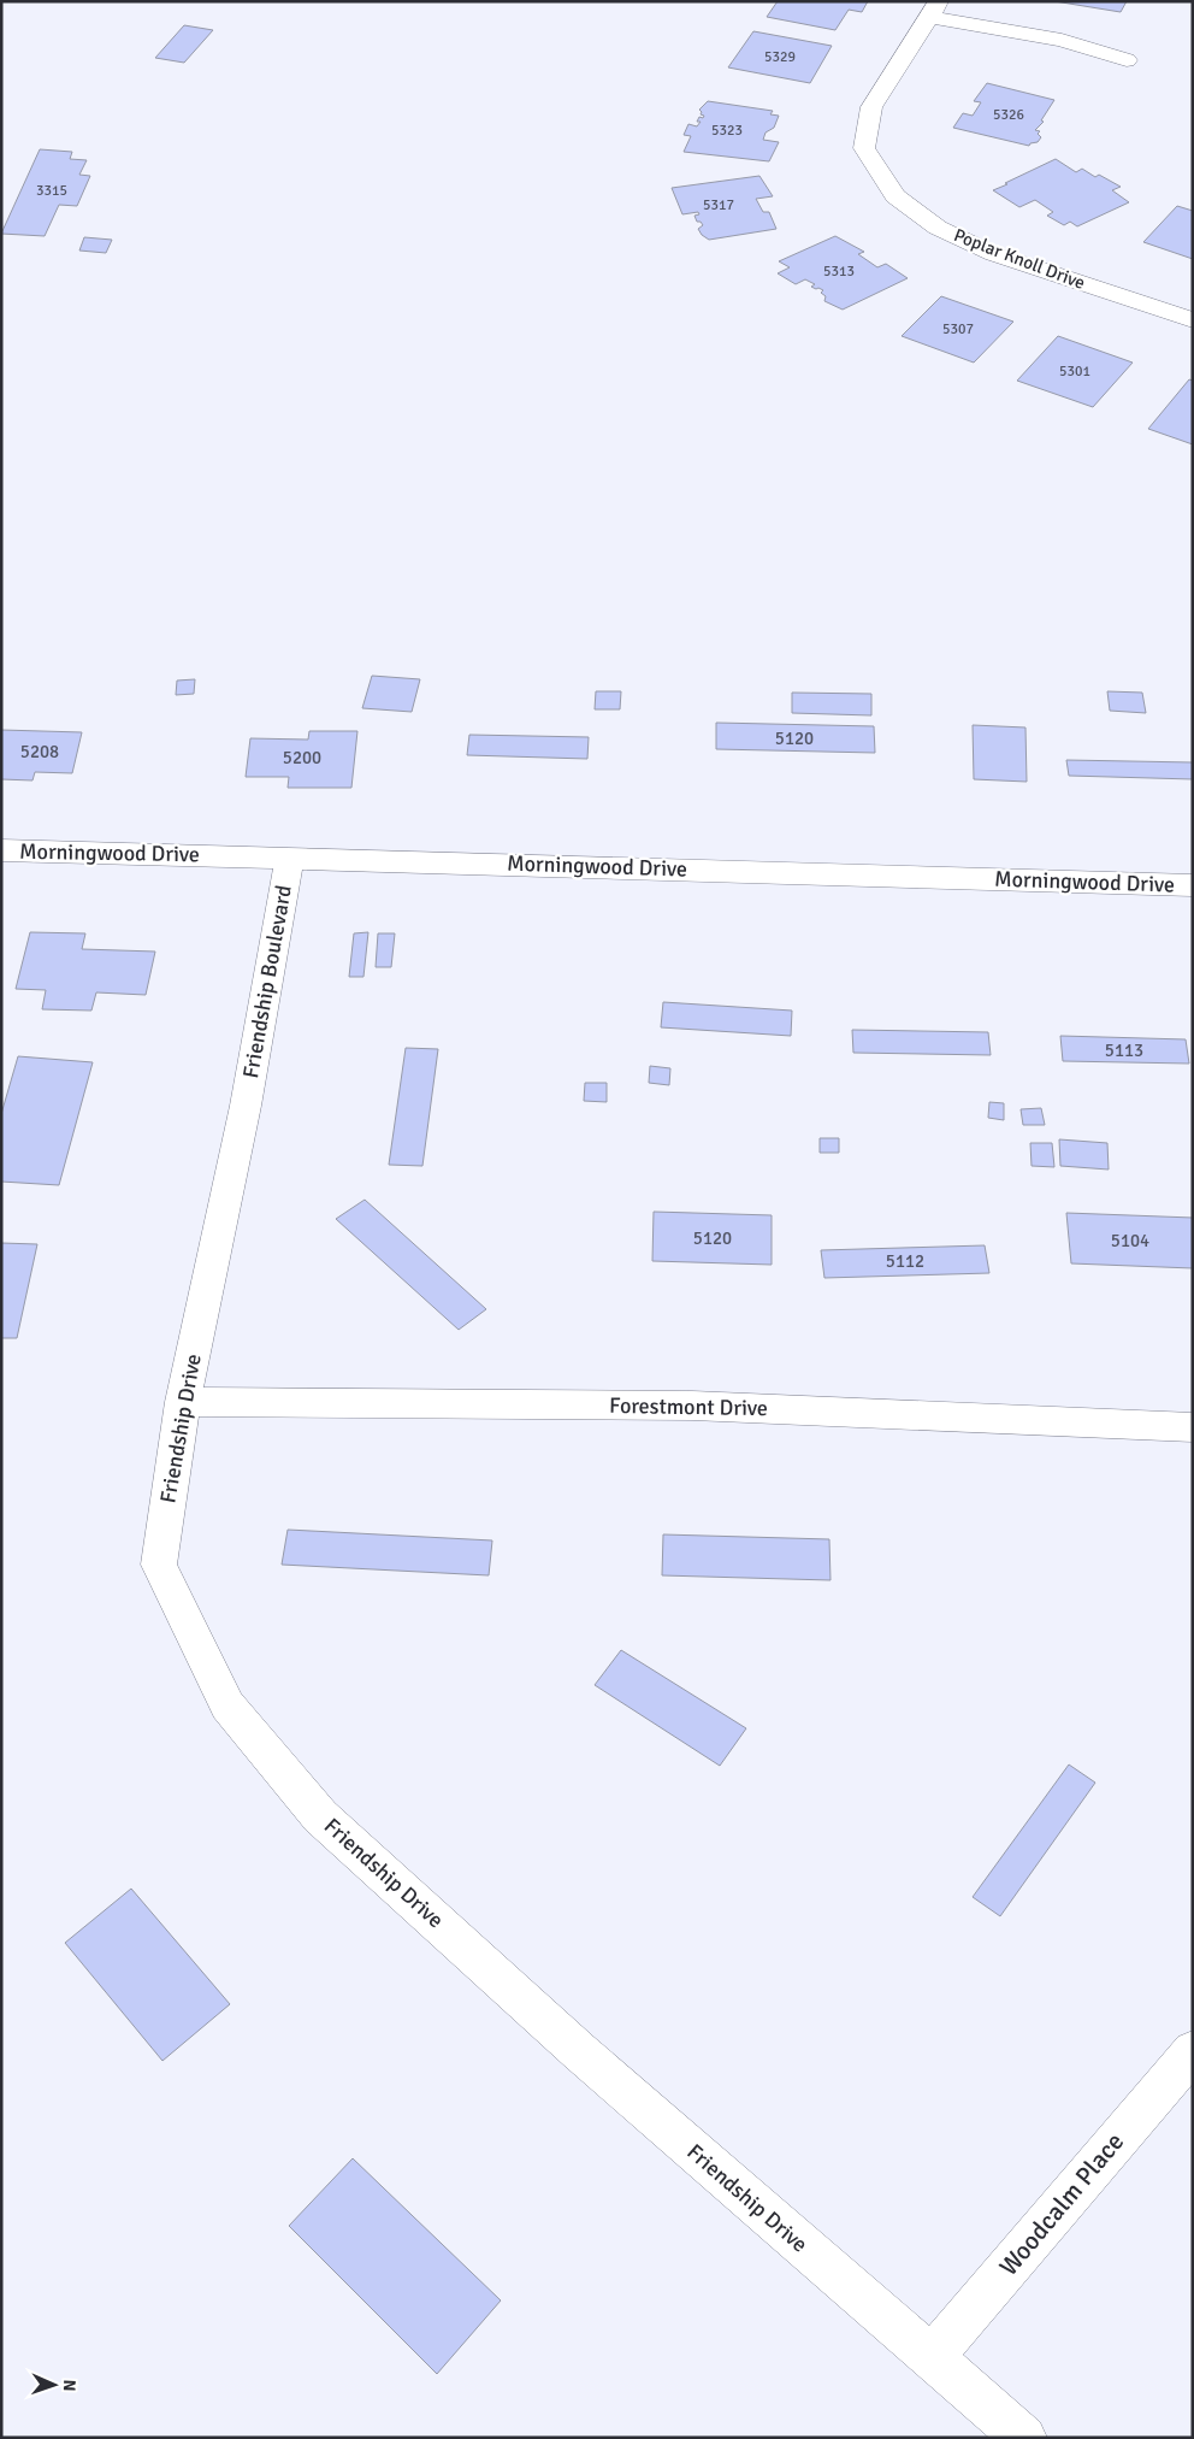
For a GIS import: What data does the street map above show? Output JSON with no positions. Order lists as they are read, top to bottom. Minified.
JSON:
{"streets":{"street":["Poplar Knoll Drive","Morningwood Drive","Friendship Boulevard","Forestmont Drive","Friendship Drive","Woodcalm Place"]},"crossings":[["Morningwood Drive","Friendship Boulevard"],["Friendship Boulevard","Friendship Drive"],["Forestmont Drive","Friendship Drive"],["Friendship Drive","Woodcalm Place"]],"house_numbers":["5329","5326","5323","3315","5317","5313","5307","5301","5120","5208","5200","5113","5120","5104","5112"],"north":"right"}
